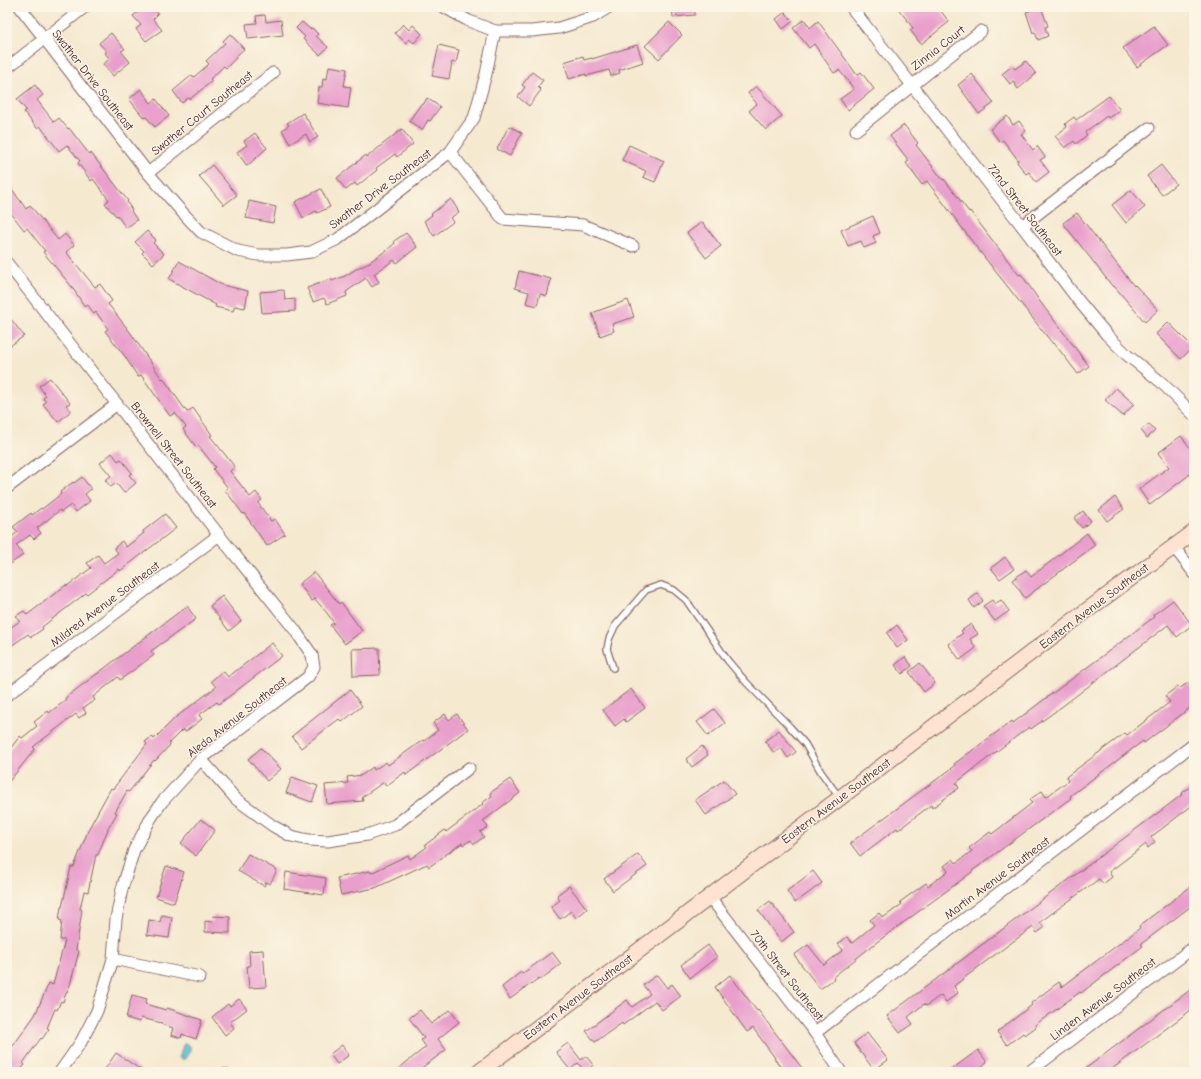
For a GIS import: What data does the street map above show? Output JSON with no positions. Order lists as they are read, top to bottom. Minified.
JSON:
{"streets":{"street":["Zinnia Court","Swather Drive Southeast","Swather Court Southeast","72nd Street Southeast","Brownell Street Southeast","Mildred Avenue Southeast","Eastern Avenue Southeast","Aleda Avenue Southeast","Martin Avenue Southeast","70th Street Southeast","Linden Avenue Southeast"]},"crossings":[["Zinnia Court","72nd Street Southeast"],["Swather Drive Southeast","Swather Court Southeast"],["Brownell Street Southeast","Mildred Avenue Southeast"],["Brownell Street Southeast","Aleda Avenue Southeast"],["Eastern Avenue Southeast","70th Street Southeast"],["Martin Avenue Southeast","70th Street Southeast"]]}
